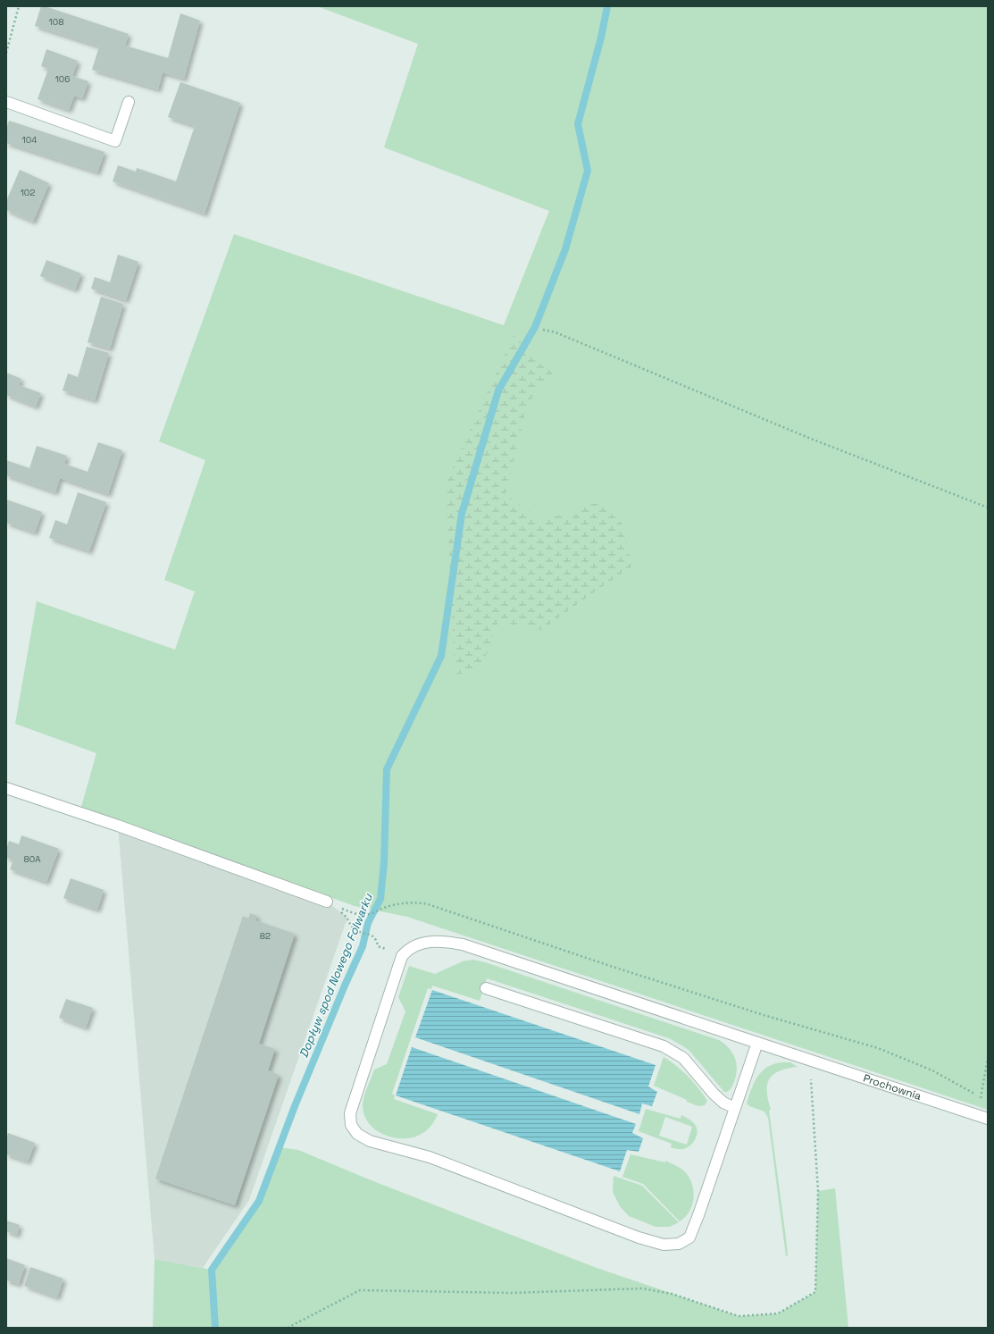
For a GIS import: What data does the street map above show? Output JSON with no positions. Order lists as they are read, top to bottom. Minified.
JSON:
{"streets":{"street":["Prochownia"]},"water":["Dopływ spod Nowego Folwarku"],"house_numbers":["108","106","104","102","80A","82"]}
